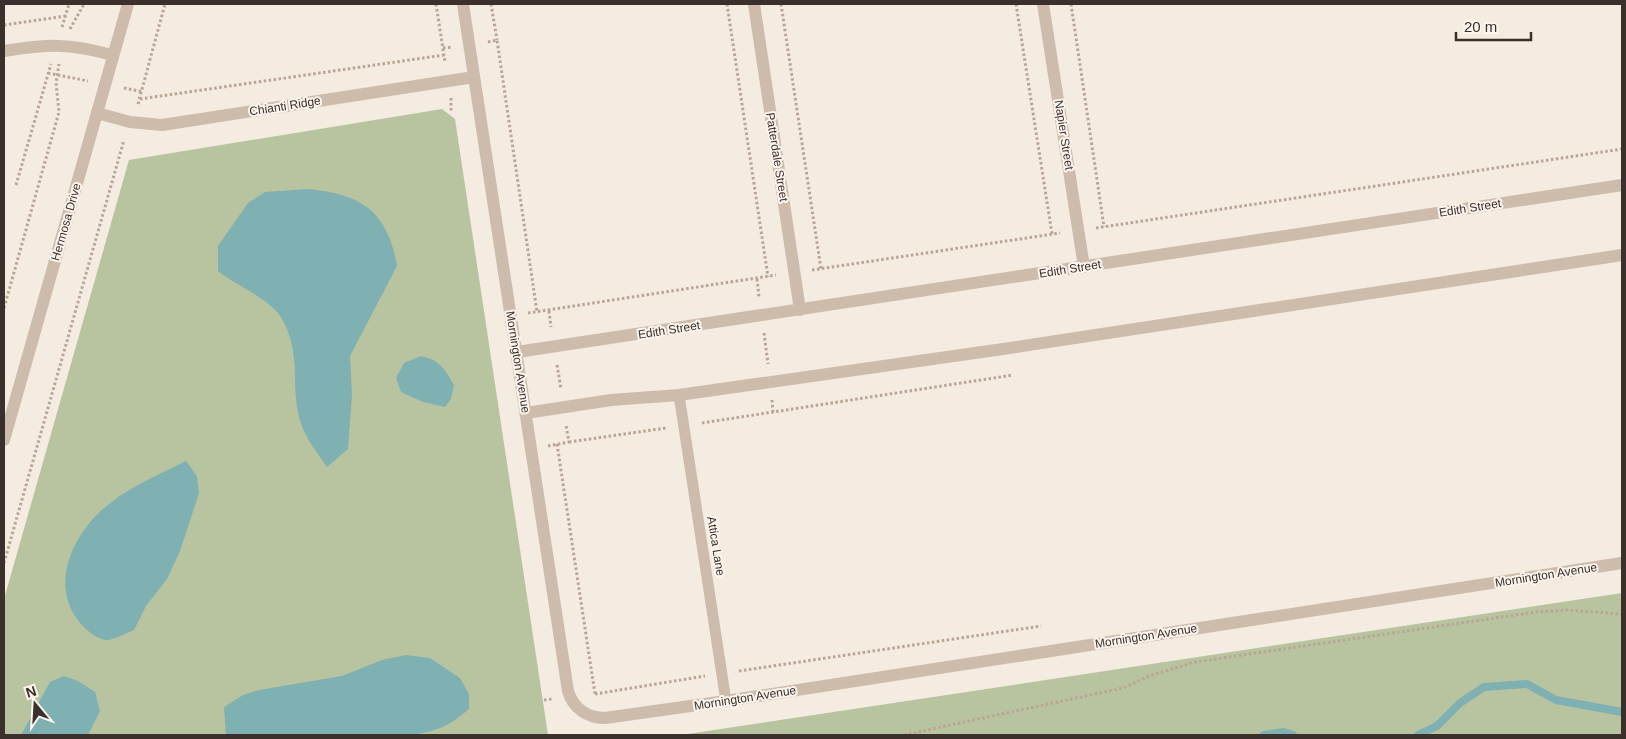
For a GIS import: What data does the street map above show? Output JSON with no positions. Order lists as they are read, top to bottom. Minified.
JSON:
{"streets":{"street":["Chianti Ridge","Napier Street","Patterdale Street","Edith Street","Hermosa Drive","Mornington Avenue"],"lane":["Attica Lane"]},"crossings":[["Chianti Ridge","Hermosa Drive"],["Chianti Ridge","Mornington Avenue"],["Napier Street","Edith Street"],["Patterdale Street","Edith Street"],["Edith Street","Mornington Avenue"],["Mornington Avenue","Attica Lane"]],"scale_bar":"20 m","north":"top"}
